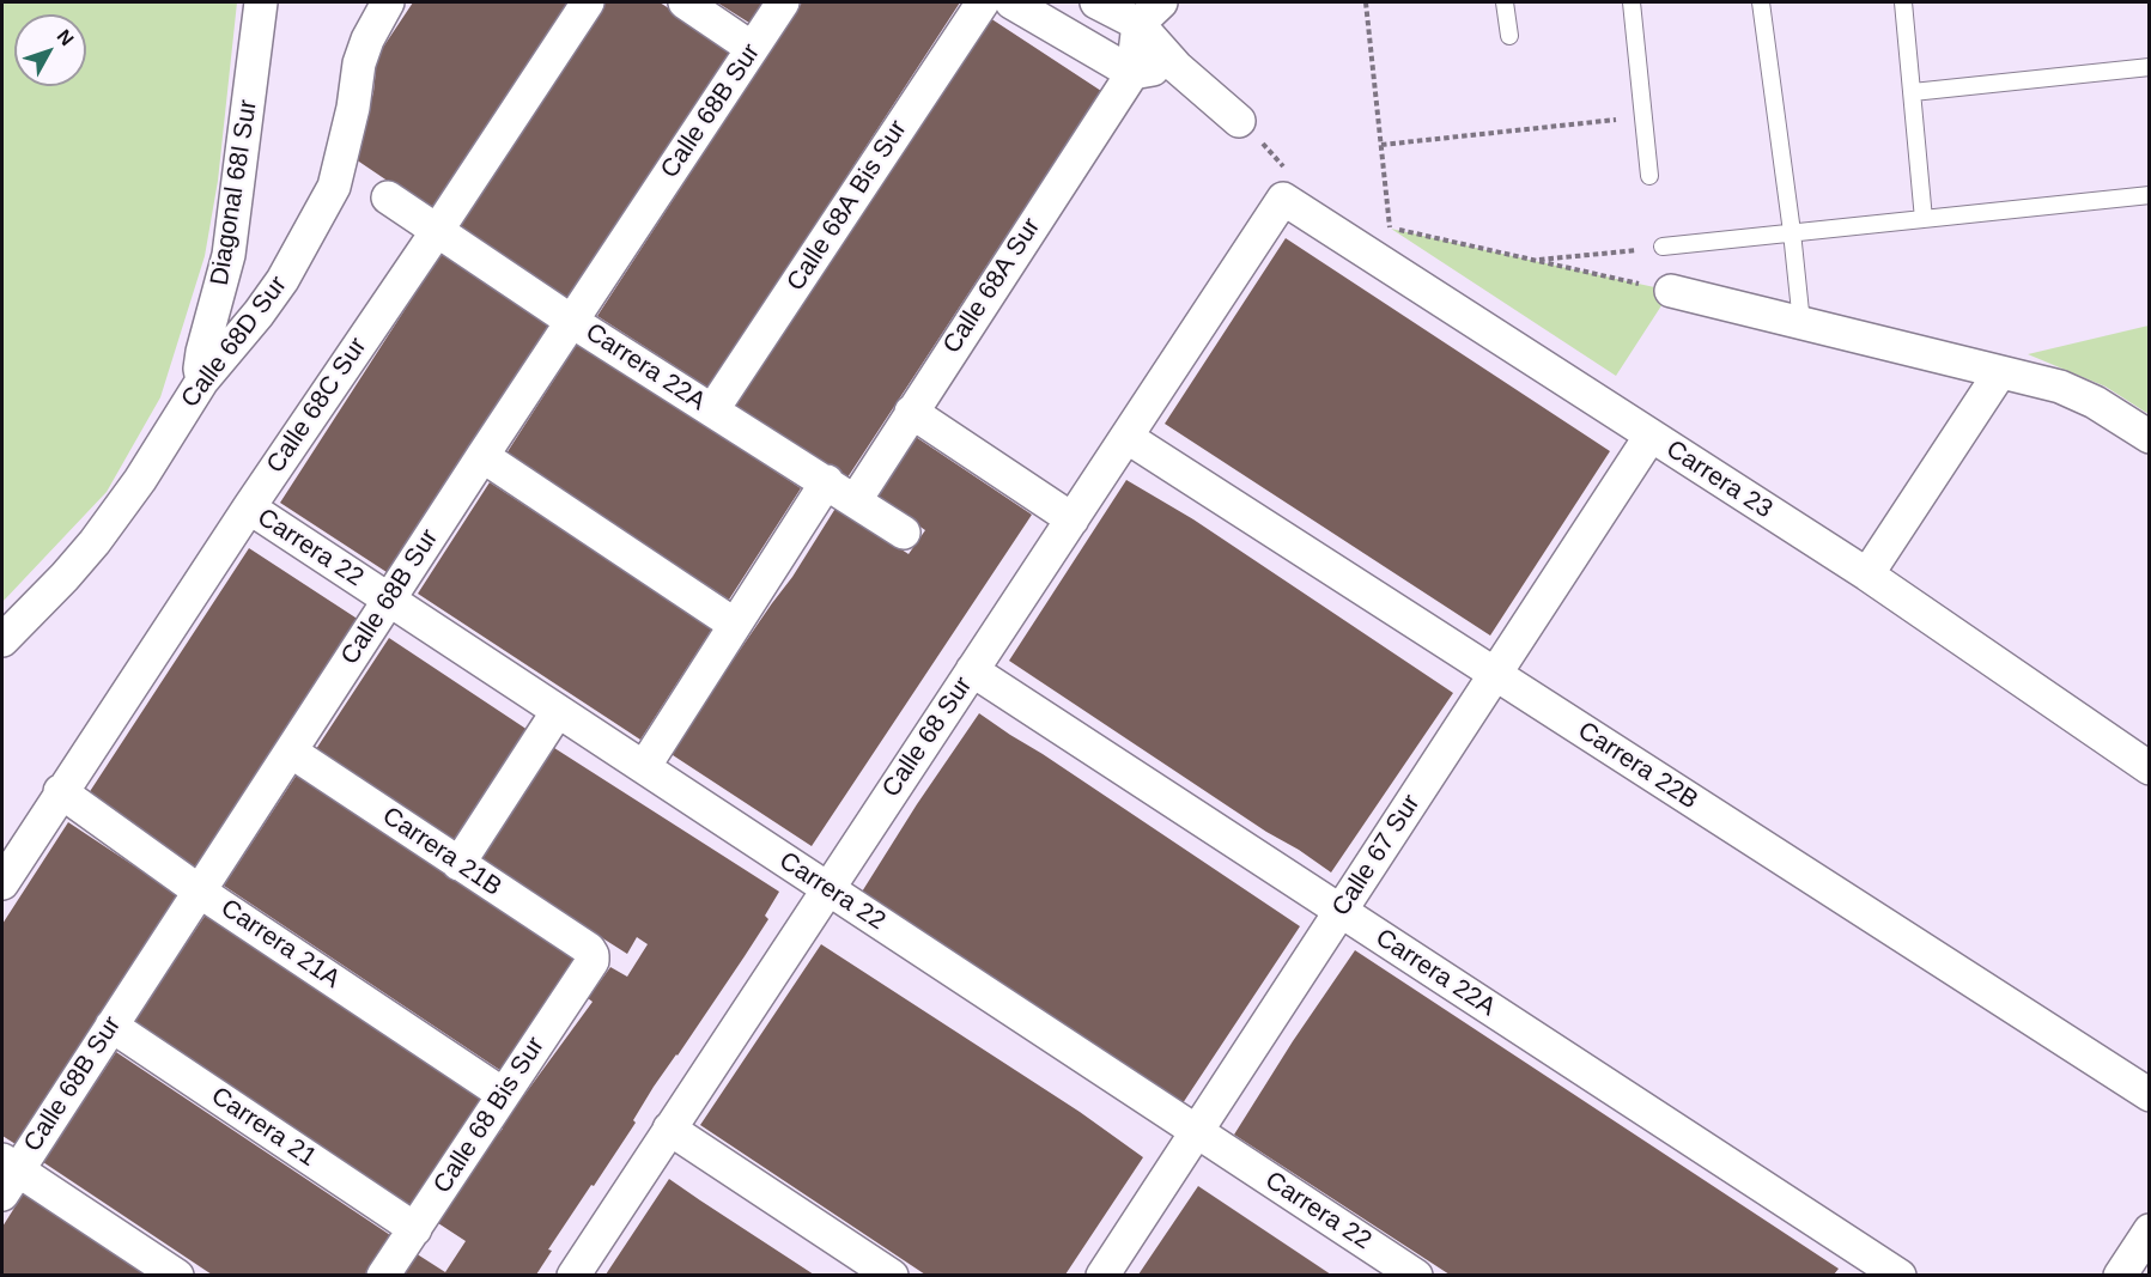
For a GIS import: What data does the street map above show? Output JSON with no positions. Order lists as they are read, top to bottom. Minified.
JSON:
{"streets":{"street":["Calle 68B Sur","Diagonal 68I Sur","Calle 68A Bis Sur","Calle 68A Sur","Calle 68D Sur","Carrera 22A","Calle 68C Sur","Carrera 23","Carrera 22","Calle 68 Sur","Carrera 22B","Carrera 21B","Calle 67 Sur","Carrera 21A","Calle 68 Bis Sur","Carrera 21"]},"crossings":[["Calle 68B Sur","Carrera 22A"],["Calle 68B Sur","Carrera 22"],["Calle 68B Sur","Carrera 21B"],["Calle 68B Sur","Carrera 21A"],["Calle 68B Sur","Carrera 21"],["Diagonal 68I Sur","Calle 68D Sur"],["Calle 68A Bis Sur","Carrera 22A"],["Calle 68A Sur","Carrera 22A"],["Carrera 22A","Calle 68C Sur"],["Carrera 22A","Calle 68 Sur"],["Carrera 22A","Calle 67 Sur"],["Calle 68C Sur","Carrera 22"],["Calle 68C Sur","Carrera 21A"],["Carrera 23","Calle 68 Sur"],["Carrera 23","Calle 67 Sur"],["Carrera 22","Calle 68 Sur"],["Carrera 22","Calle 67 Sur"],["Calle 68 Sur","Carrera 22B"],["Carrera 22B","Calle 67 Sur"],["Carrera 21B","Calle 68 Bis Sur"],["Carrera 21A","Calle 68 Bis Sur"],["Calle 68 Bis Sur","Carrera 21"]],"north":"top right"}
